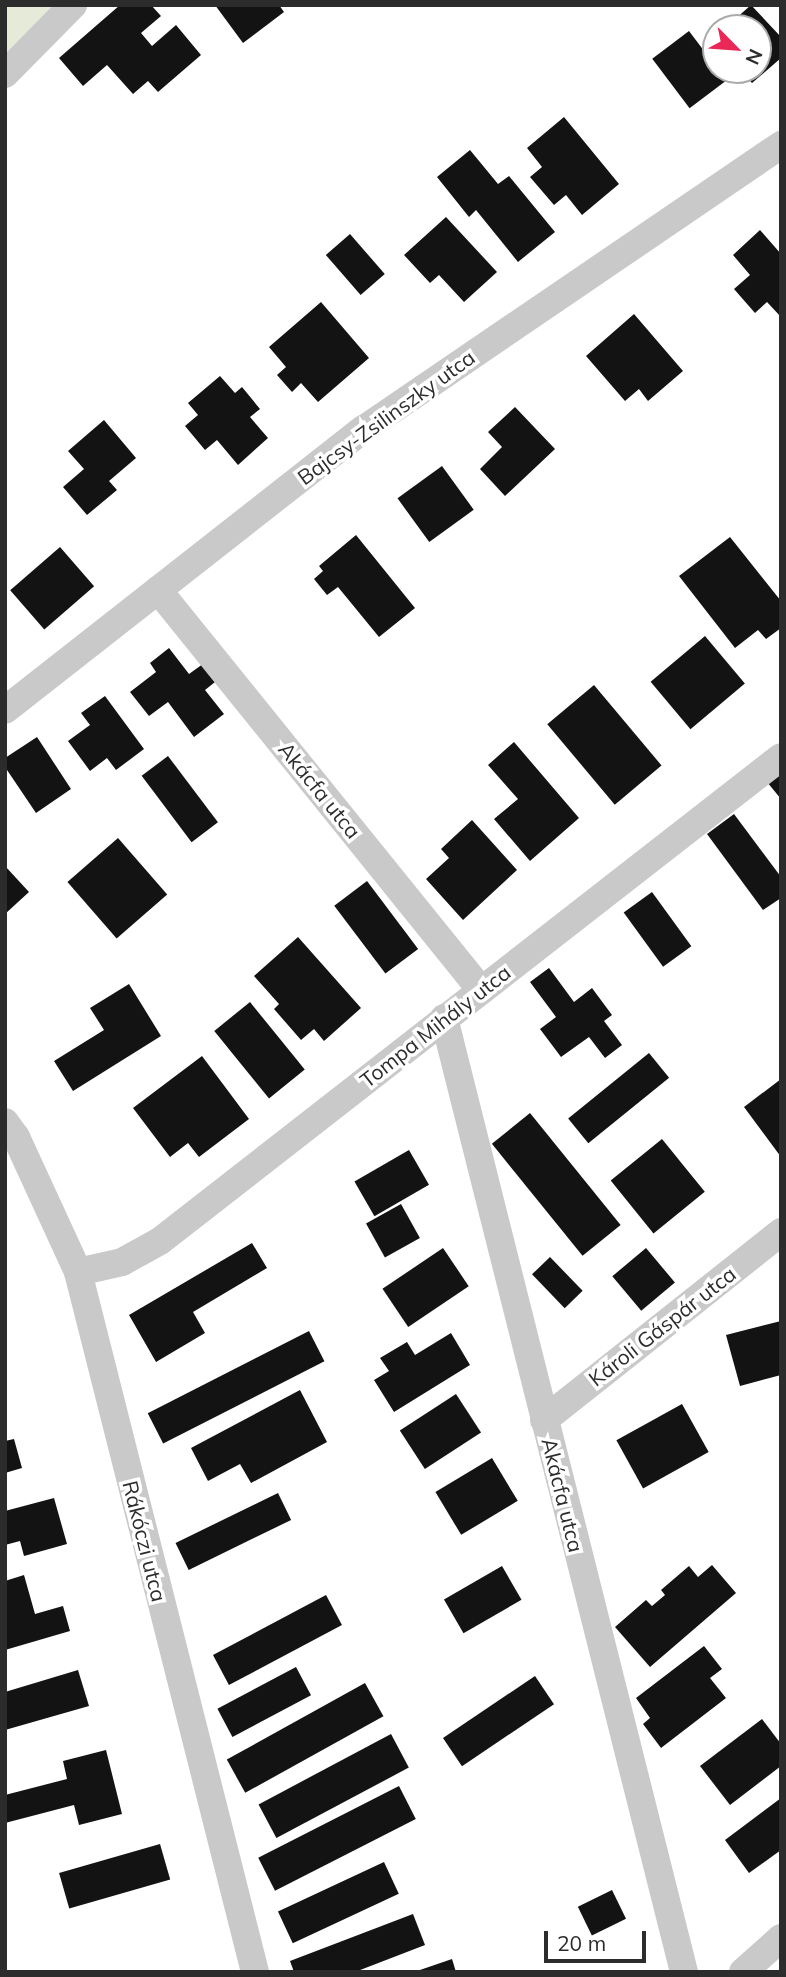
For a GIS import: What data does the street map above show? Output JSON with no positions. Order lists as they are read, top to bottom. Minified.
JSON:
{"streets":{"street":["Bajcsy-Zsilinszky utca","Akácfa utca","Tompa Mihály utca","Károli Gáspár utca","Rákóczi utca"]},"crossings":[["Bajcsy-Zsilinszky utca","Akácfa utca"],["Akácfa utca","Tompa Mihály utca"],["Akácfa utca","Károli Gáspár utca"],["Tompa Mihály utca","Rákóczi utca"]],"scale_bar":"20 m","north":"bottom right"}
